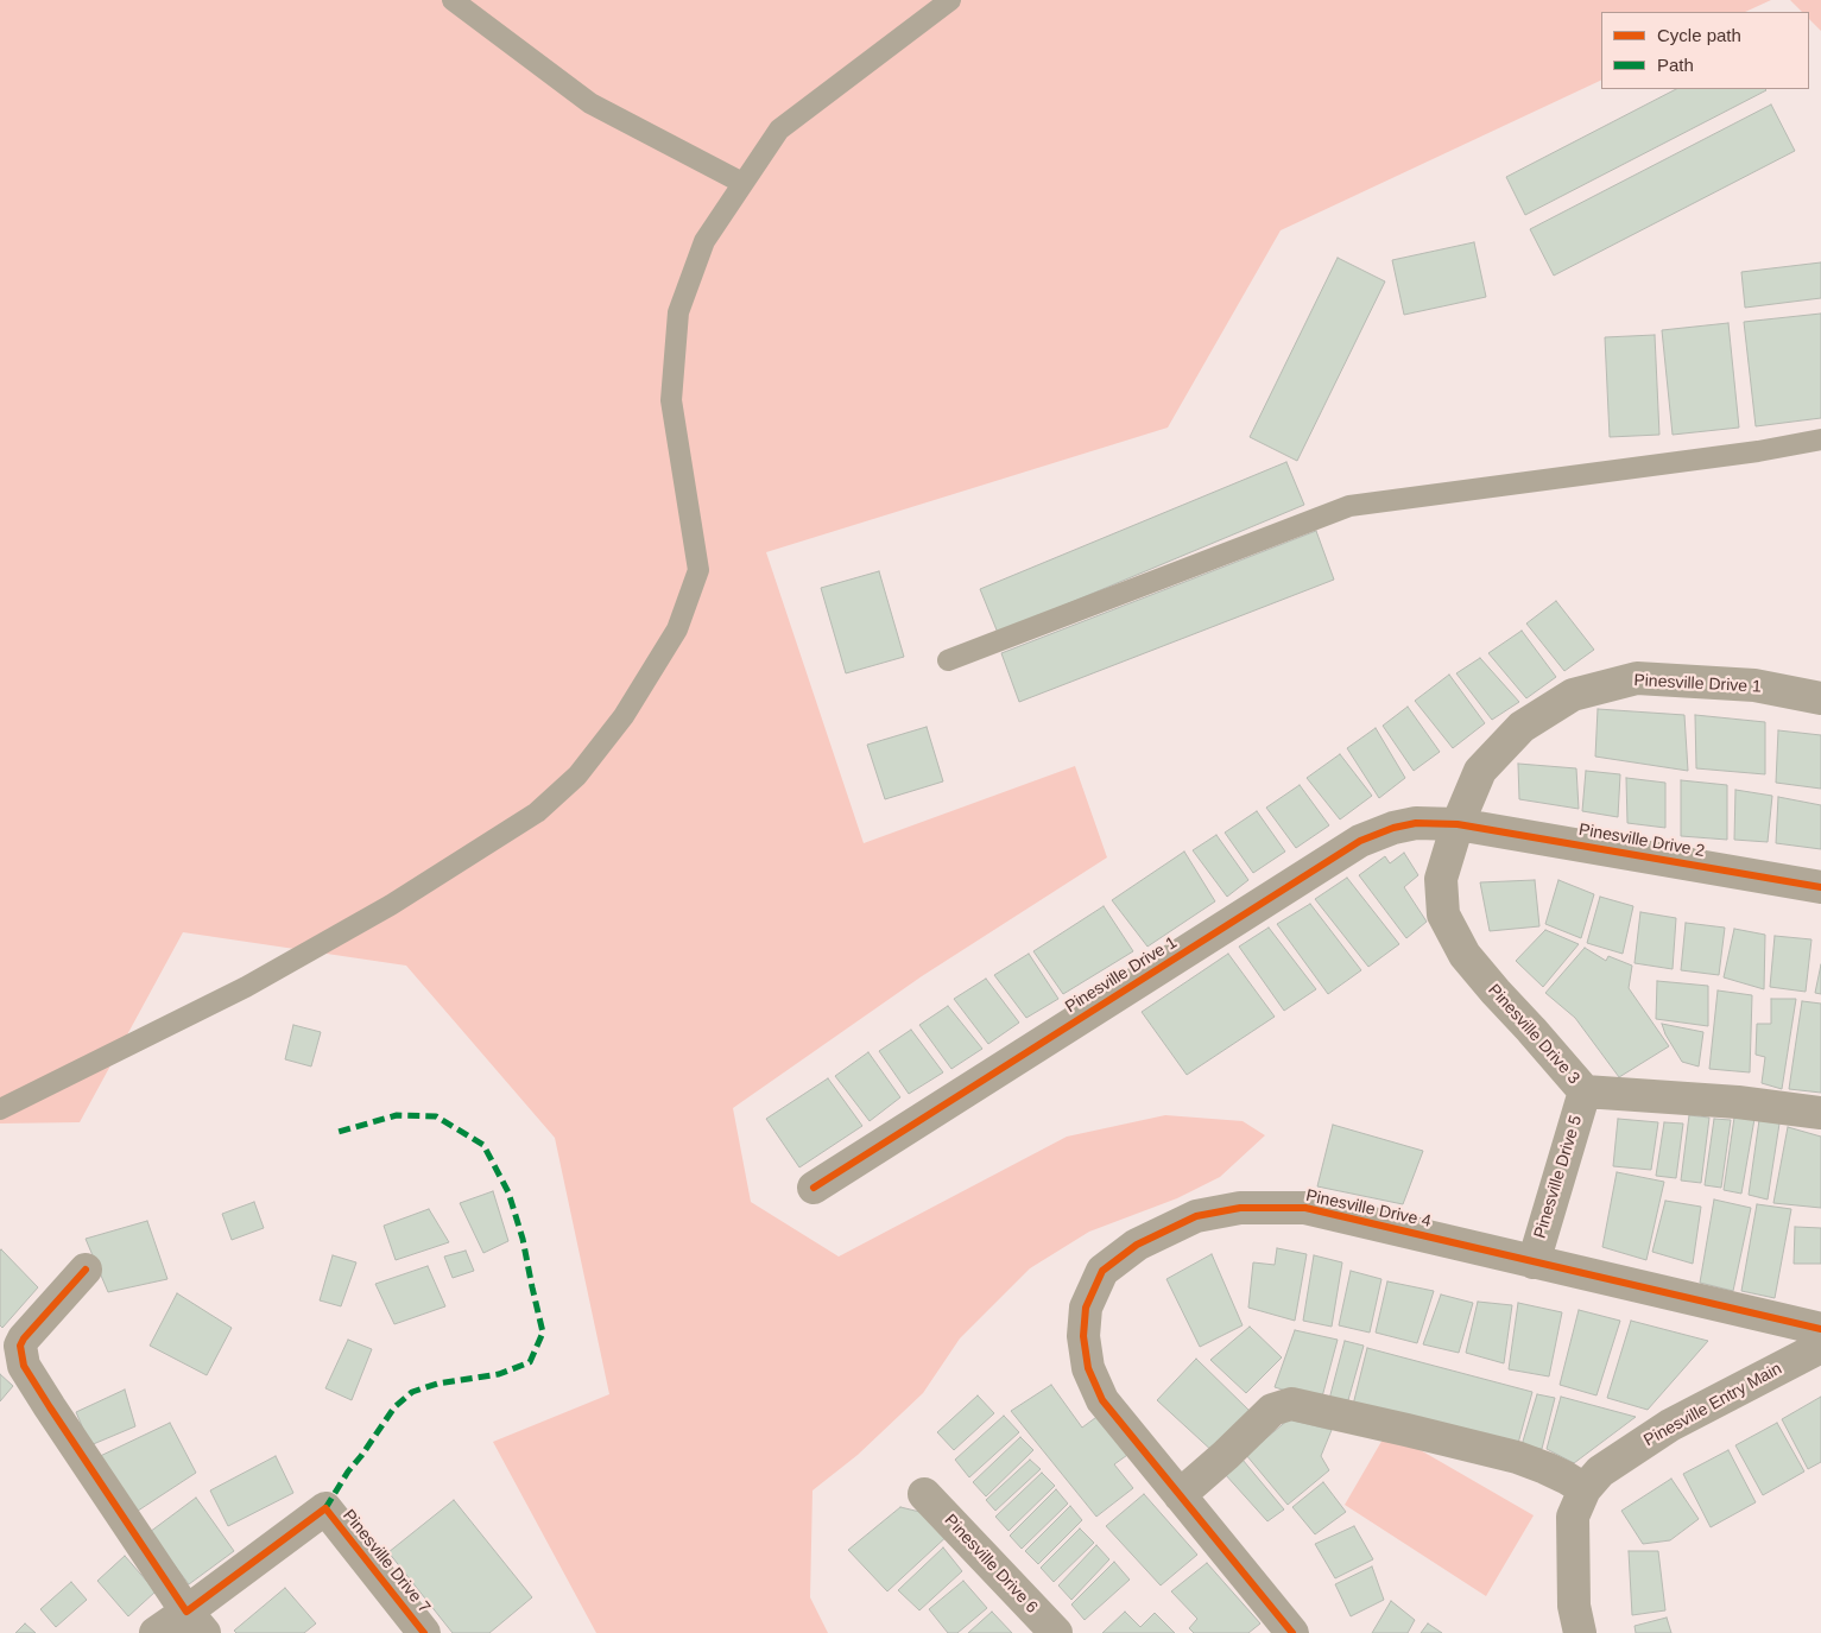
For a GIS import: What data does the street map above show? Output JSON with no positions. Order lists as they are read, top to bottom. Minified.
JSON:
{"streets":{"street":["Pinesville Drive 1","Pinesville Drive 2","Pinesville Drive 3","Pinesville Drive 5","Pinesville Drive 4","Pinesville Entry Main","Pinesville Drive 7","Pinesville Drive 6"]},"crossings":[["Pinesville Drive 1","Pinesville Drive 2"],["Pinesville Drive 1","Pinesville Drive 3"],["Pinesville Drive 2","Pinesville Drive 3"],["Pinesville Drive 3","Pinesville Drive 5"],["Pinesville Drive 5","Pinesville Drive 4"]],"legend":["Cycle path","Path"]}
